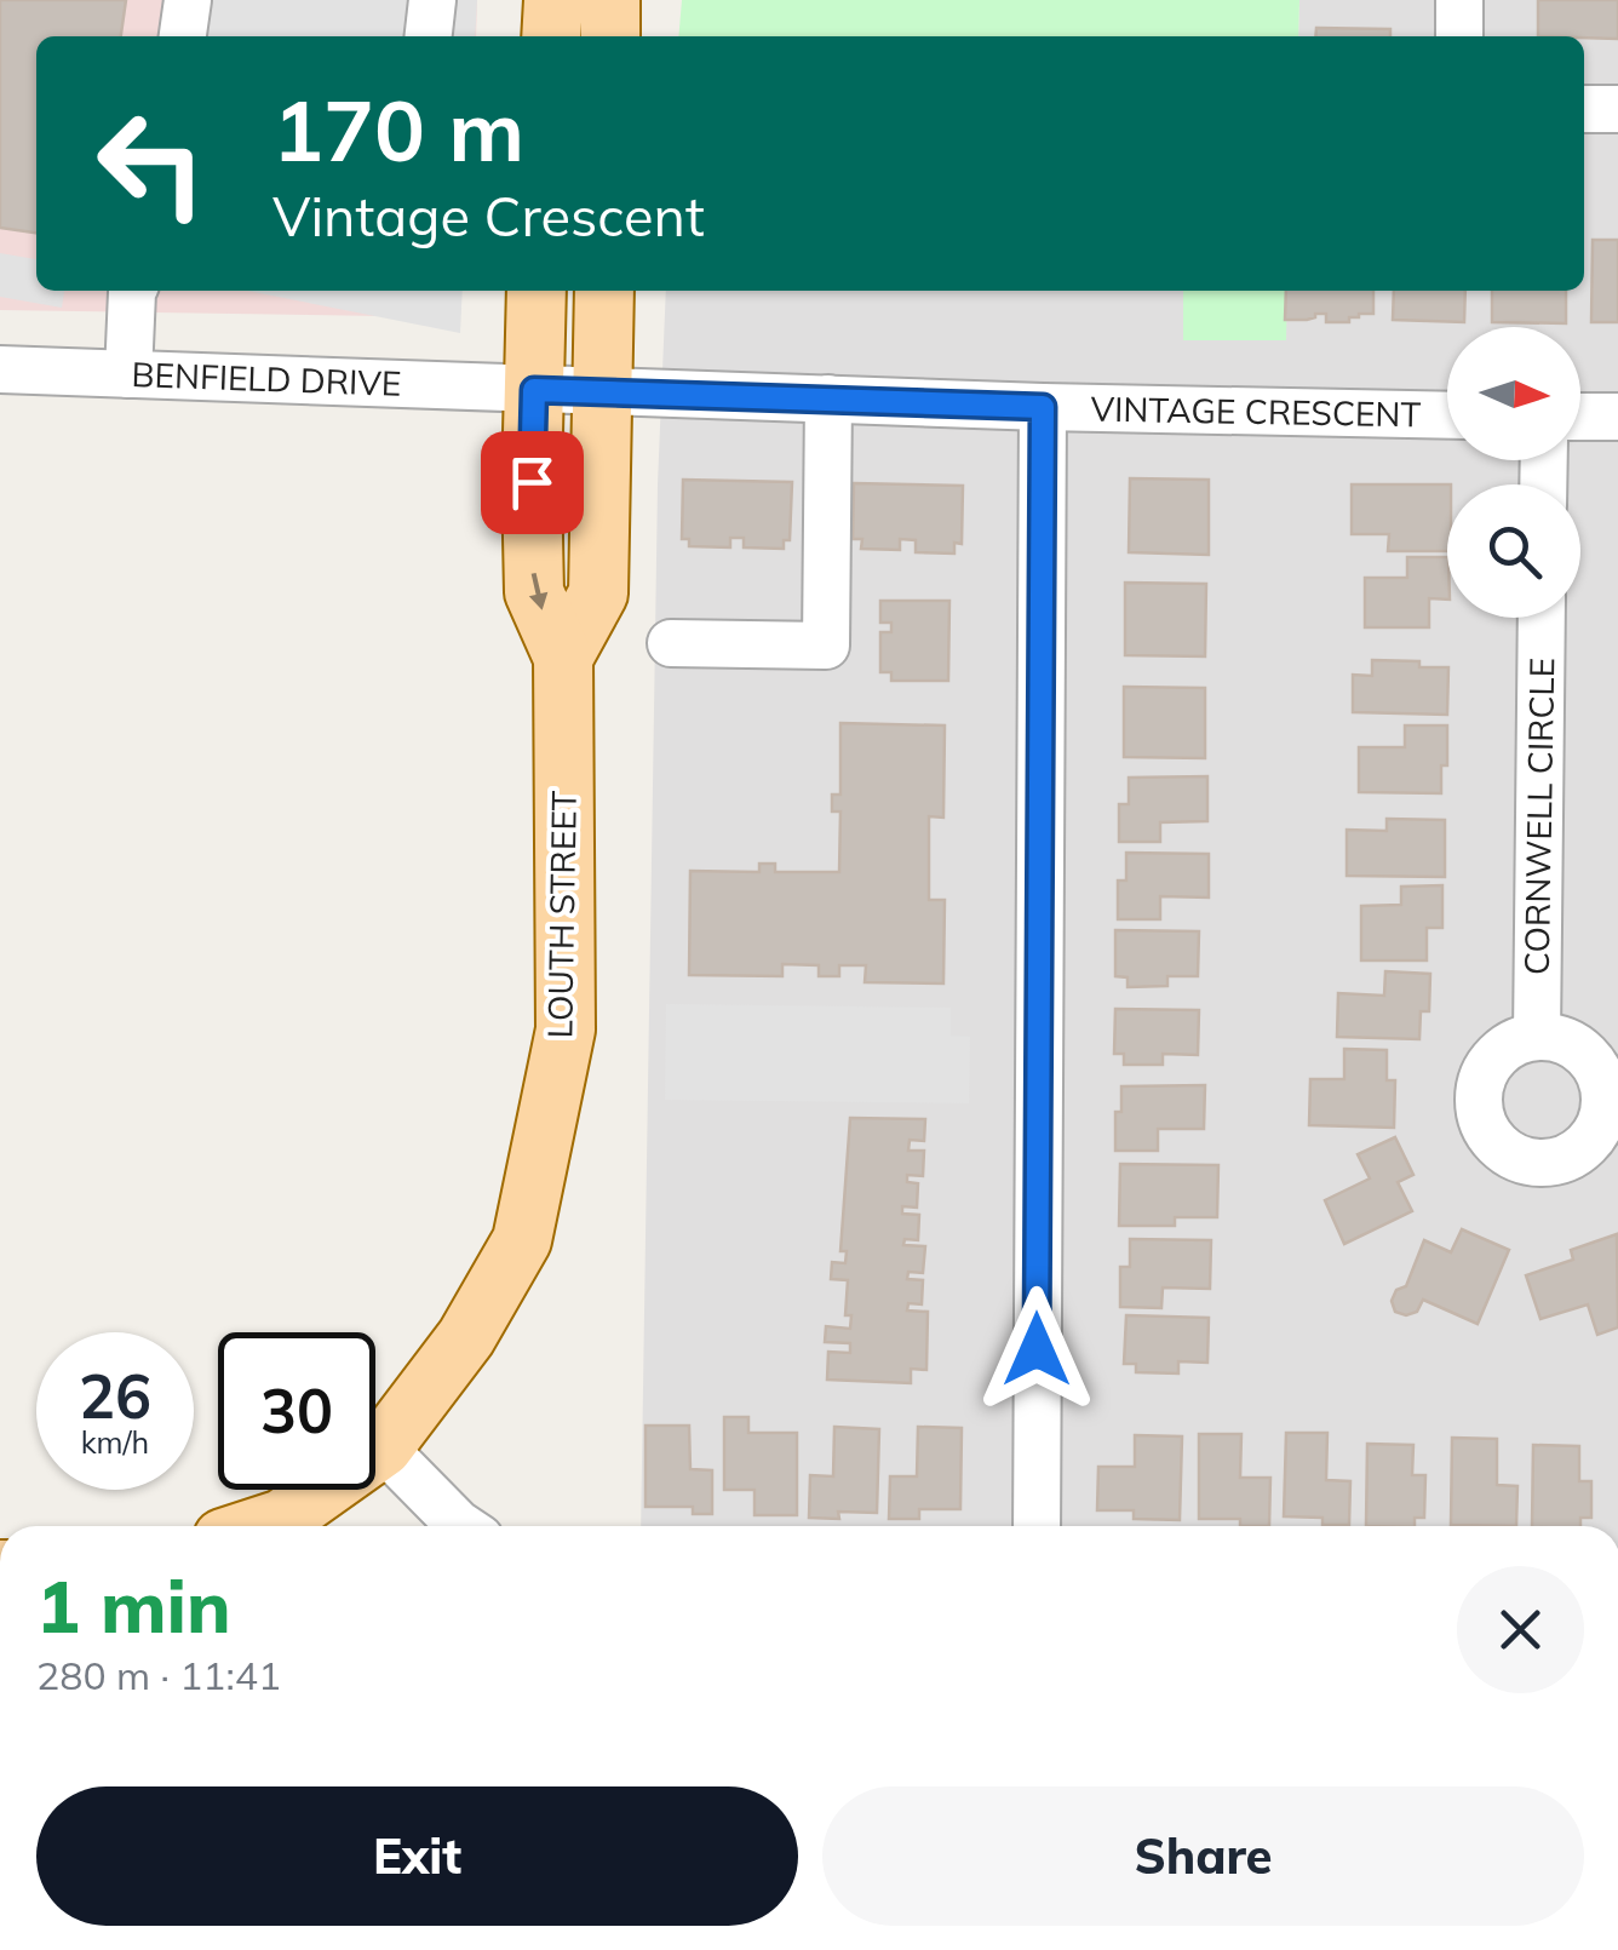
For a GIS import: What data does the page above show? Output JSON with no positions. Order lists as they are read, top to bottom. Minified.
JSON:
{"streets":{"main road":["LOUTH STREET"],"street":["BENFIELD DRIVE","VINTAGE CRESCENT","CORNWELL CIRCLE"]},"crossings":[["BENFIELD DRIVE","VINTAGE CRESCENT"],["BENFIELD DRIVE","LOUTH STREET"],["VINTAGE CRESCENT","LOUTH STREET"]],"north":"right","page":{"turn":["170 m","Vintage Crescent"],"speed":"26 km/h","limit":"30","heading":["1 min","280 m · 11:41"],"buttons":["Exit","Share"]}}
